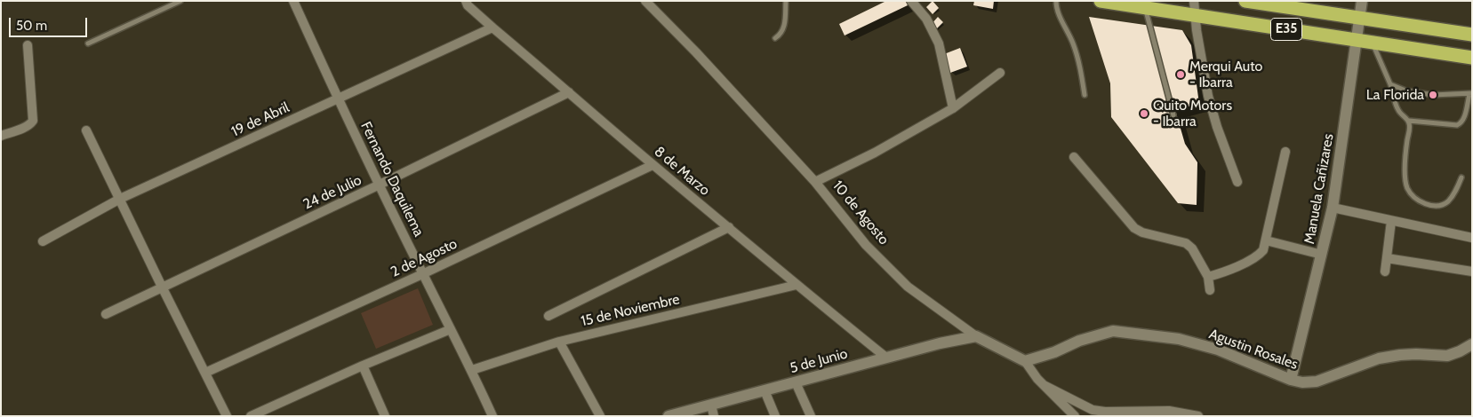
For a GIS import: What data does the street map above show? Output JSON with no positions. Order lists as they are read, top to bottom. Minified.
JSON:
{"streets":{"highway":["E35"],"street":["19 de Abril","8 de Marzo","Fernando Daquilema","Manuela Cañizares","24 de Julio","10 de Agosto","2 de Agosto","15 de Noviembre","Agustin Rosales","5 de Junio"]},"crossings":[["E35","Manuela Cañizares"],["19 de Abril","8 de Marzo"],["19 de Abril","Fernando Daquilema"],["8 de Marzo","24 de Julio"],["8 de Marzo","2 de Agosto"],["8 de Marzo","15 de Noviembre"],["8 de Marzo","5 de Junio"],["Fernando Daquilema","24 de Julio"],["Fernando Daquilema","2 de Agosto"],["Fernando Daquilema","15 de Noviembre"],["Manuela Cañizares","Agustin Rosales"],["10 de Agosto","Agustin Rosales"],["10 de Agosto","5 de Junio"]],"places":["Merqui Auto - Ibarra","La Florida","Quito Motors - Ibarra"],"scale_bar":"50 m"}
